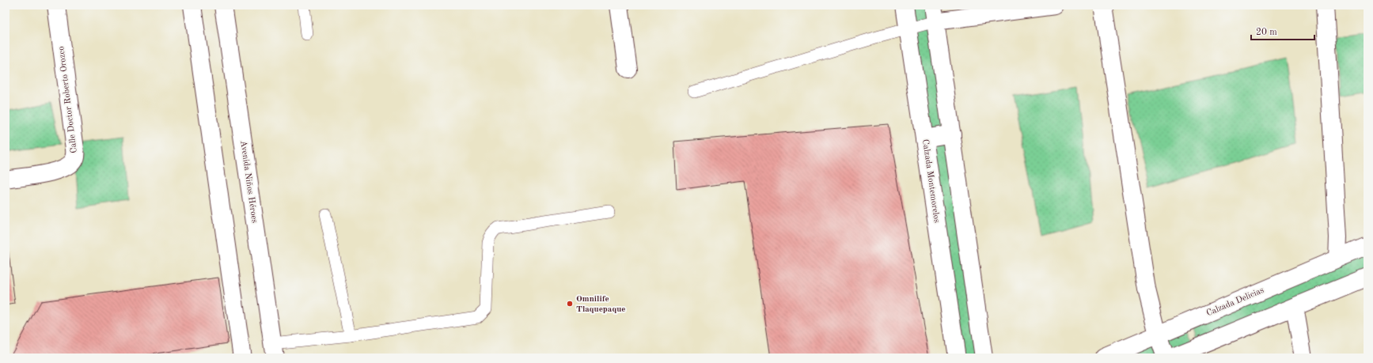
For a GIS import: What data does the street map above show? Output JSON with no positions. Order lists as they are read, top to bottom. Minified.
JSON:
{"streets":{"street":["Calle Doctor Roberto Orozco","Calzada Montemorelos","Avenida Niños Héroes","Calzada Delicias"]},"places":["Omnilife Tlaquepaque"],"scale_bar":"20 m"}
